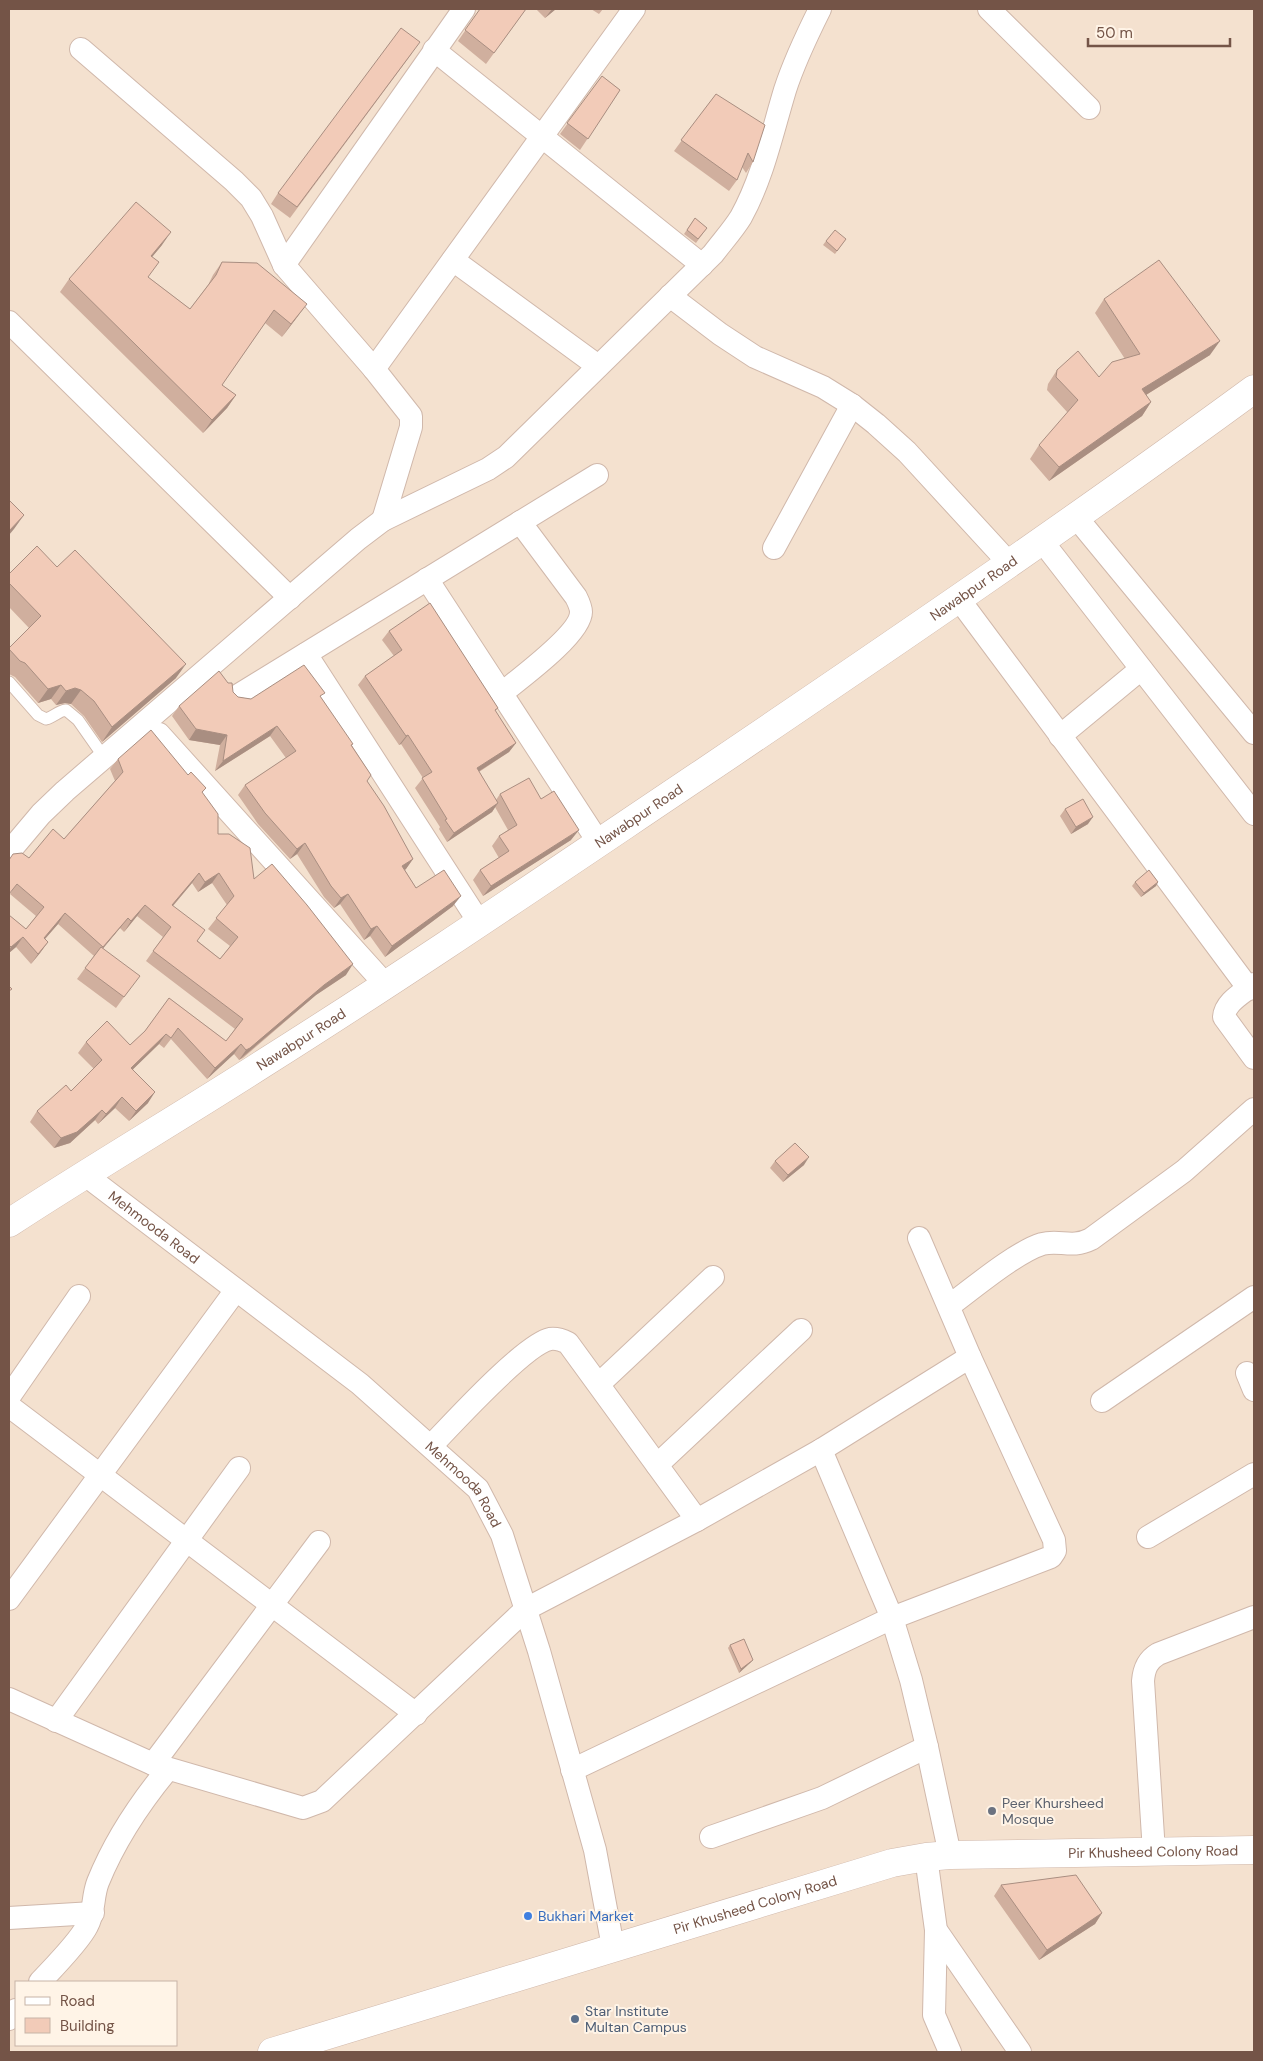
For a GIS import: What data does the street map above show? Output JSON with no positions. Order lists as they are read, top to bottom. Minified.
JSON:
{"streets":{"street":["Nawabpur Road","Mehmooda Road","Pir Khusheed Colony Road"]},"crossings":[["Nawabpur Road","Mehmooda Road"],["Mehmooda Road","Pir Khusheed Colony Road"]],"places":["Peer Khursheed Mosque","Bukhari Market","Star Institute Multan Campus"],"legend":["Road","Building"],"scale_bar":"50 m"}
